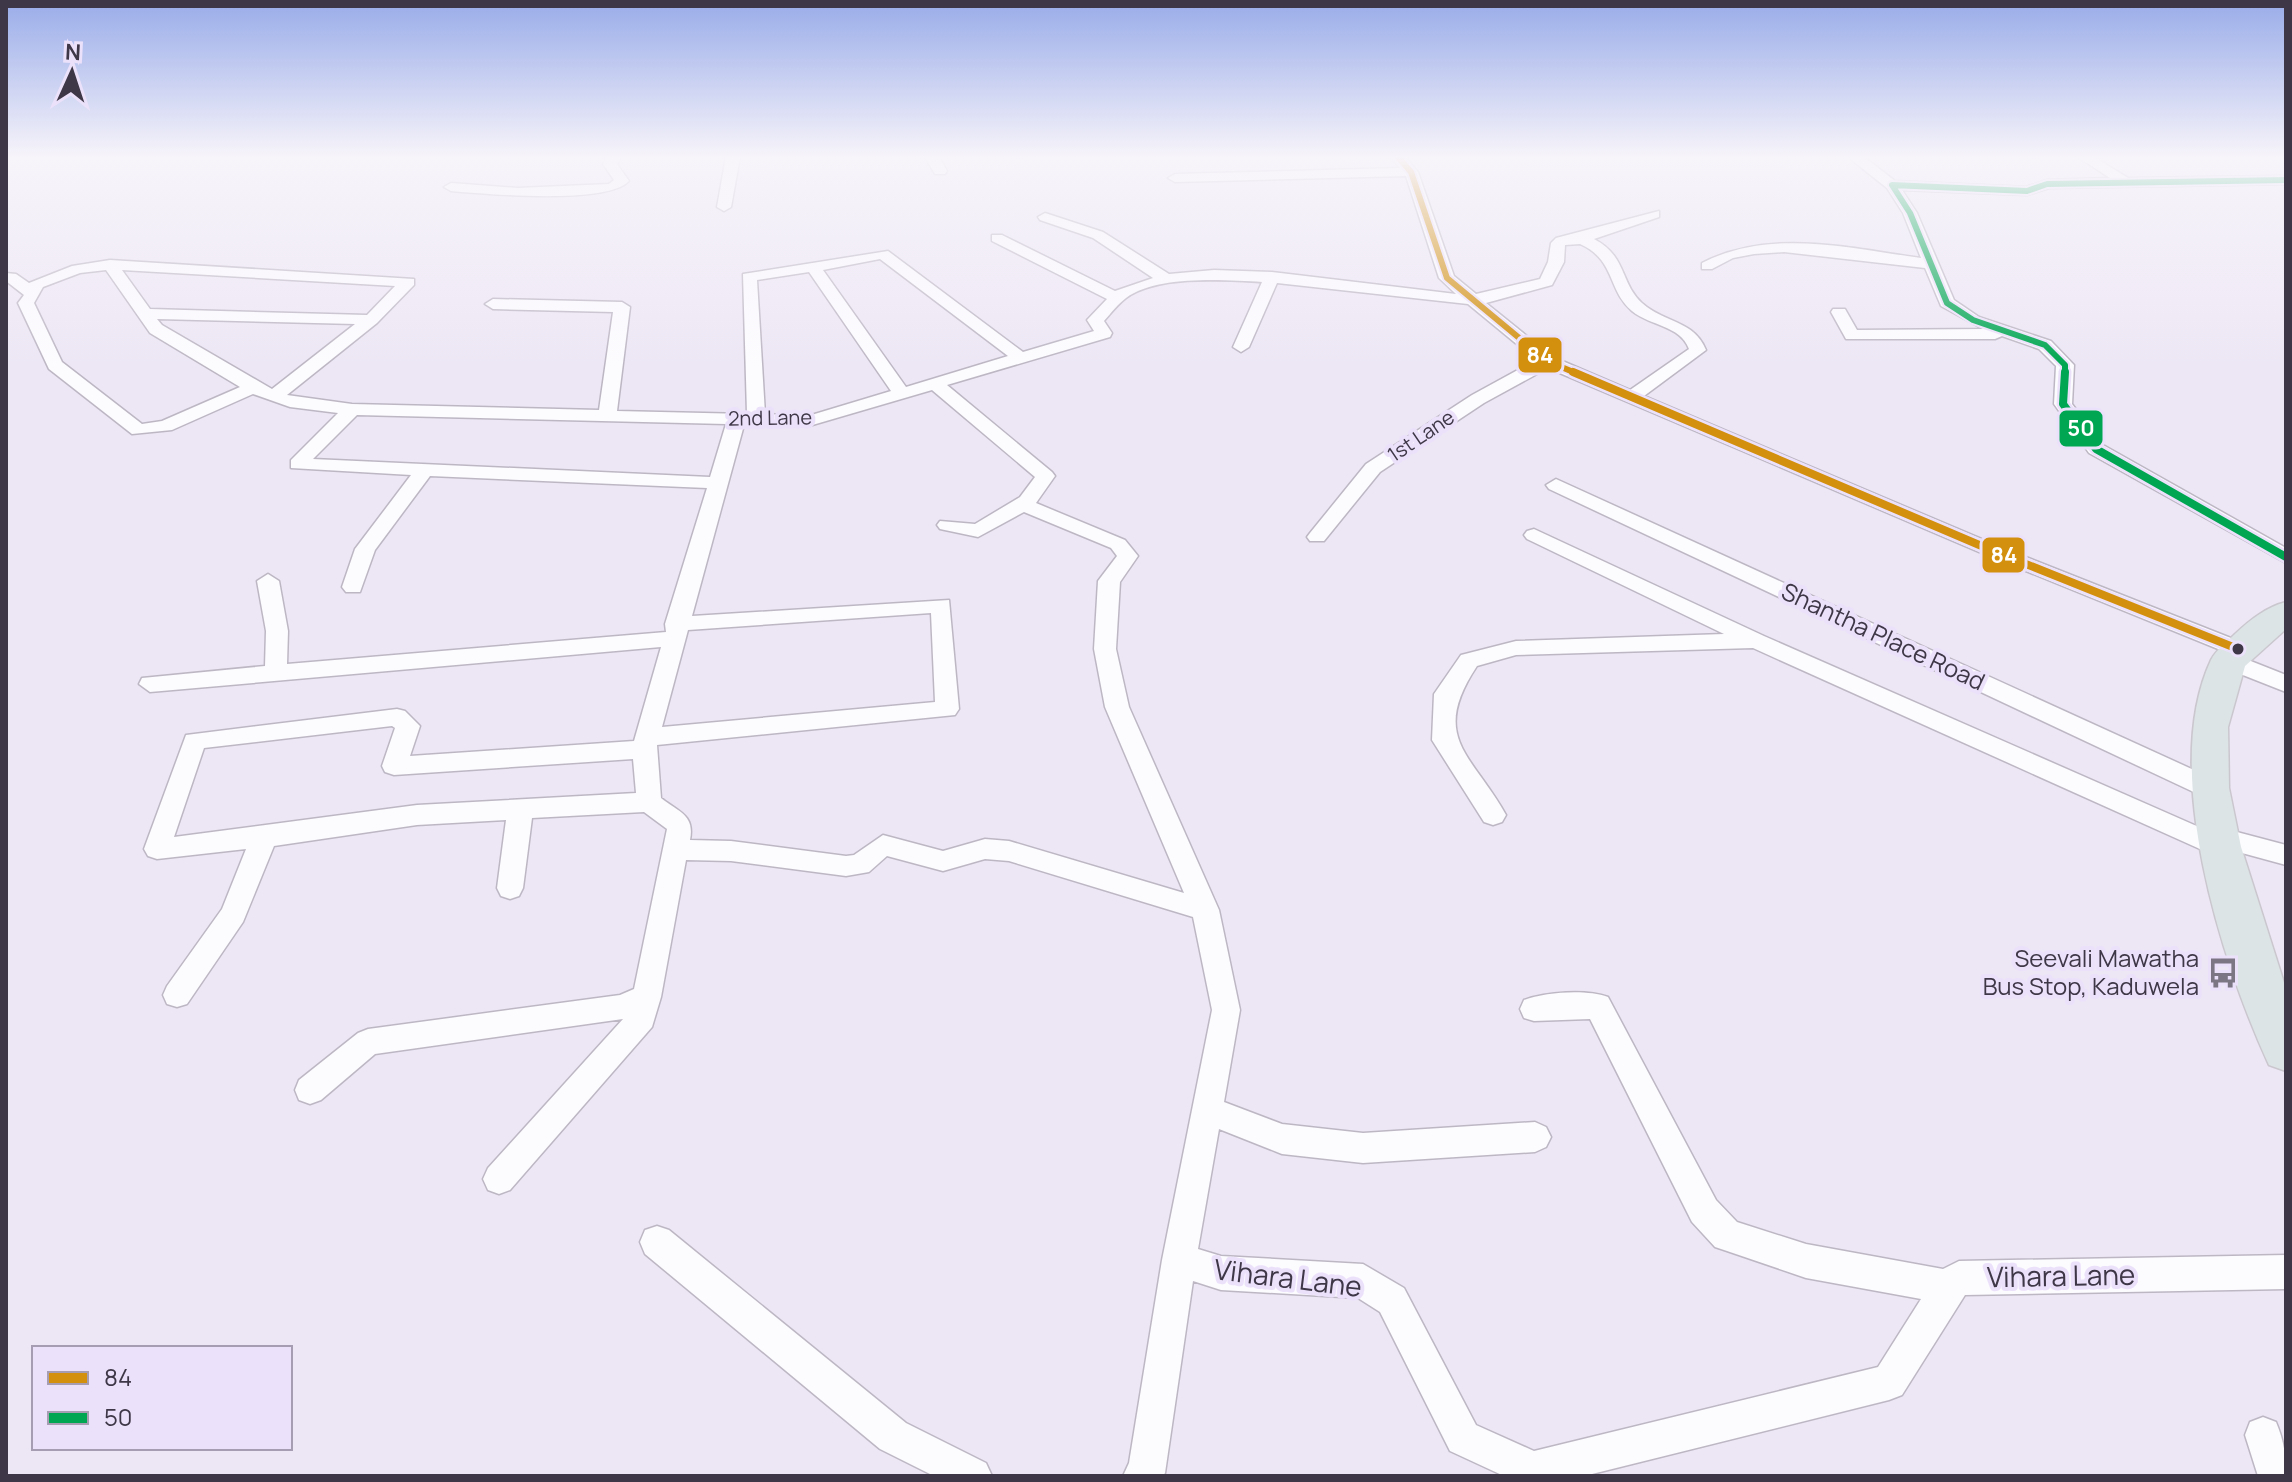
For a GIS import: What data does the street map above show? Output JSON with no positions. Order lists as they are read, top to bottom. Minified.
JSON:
{"streets":{"street":["2nd Lane","1st Lane","Shantha Place Road","Vihara Lane"]},"places":{"bus stop":["Seevali Mawatha Bus Stop, Kaduwela"]},"lines":["transit line 84","transit line 50"],"legend":["84","50"],"north":"top"}
